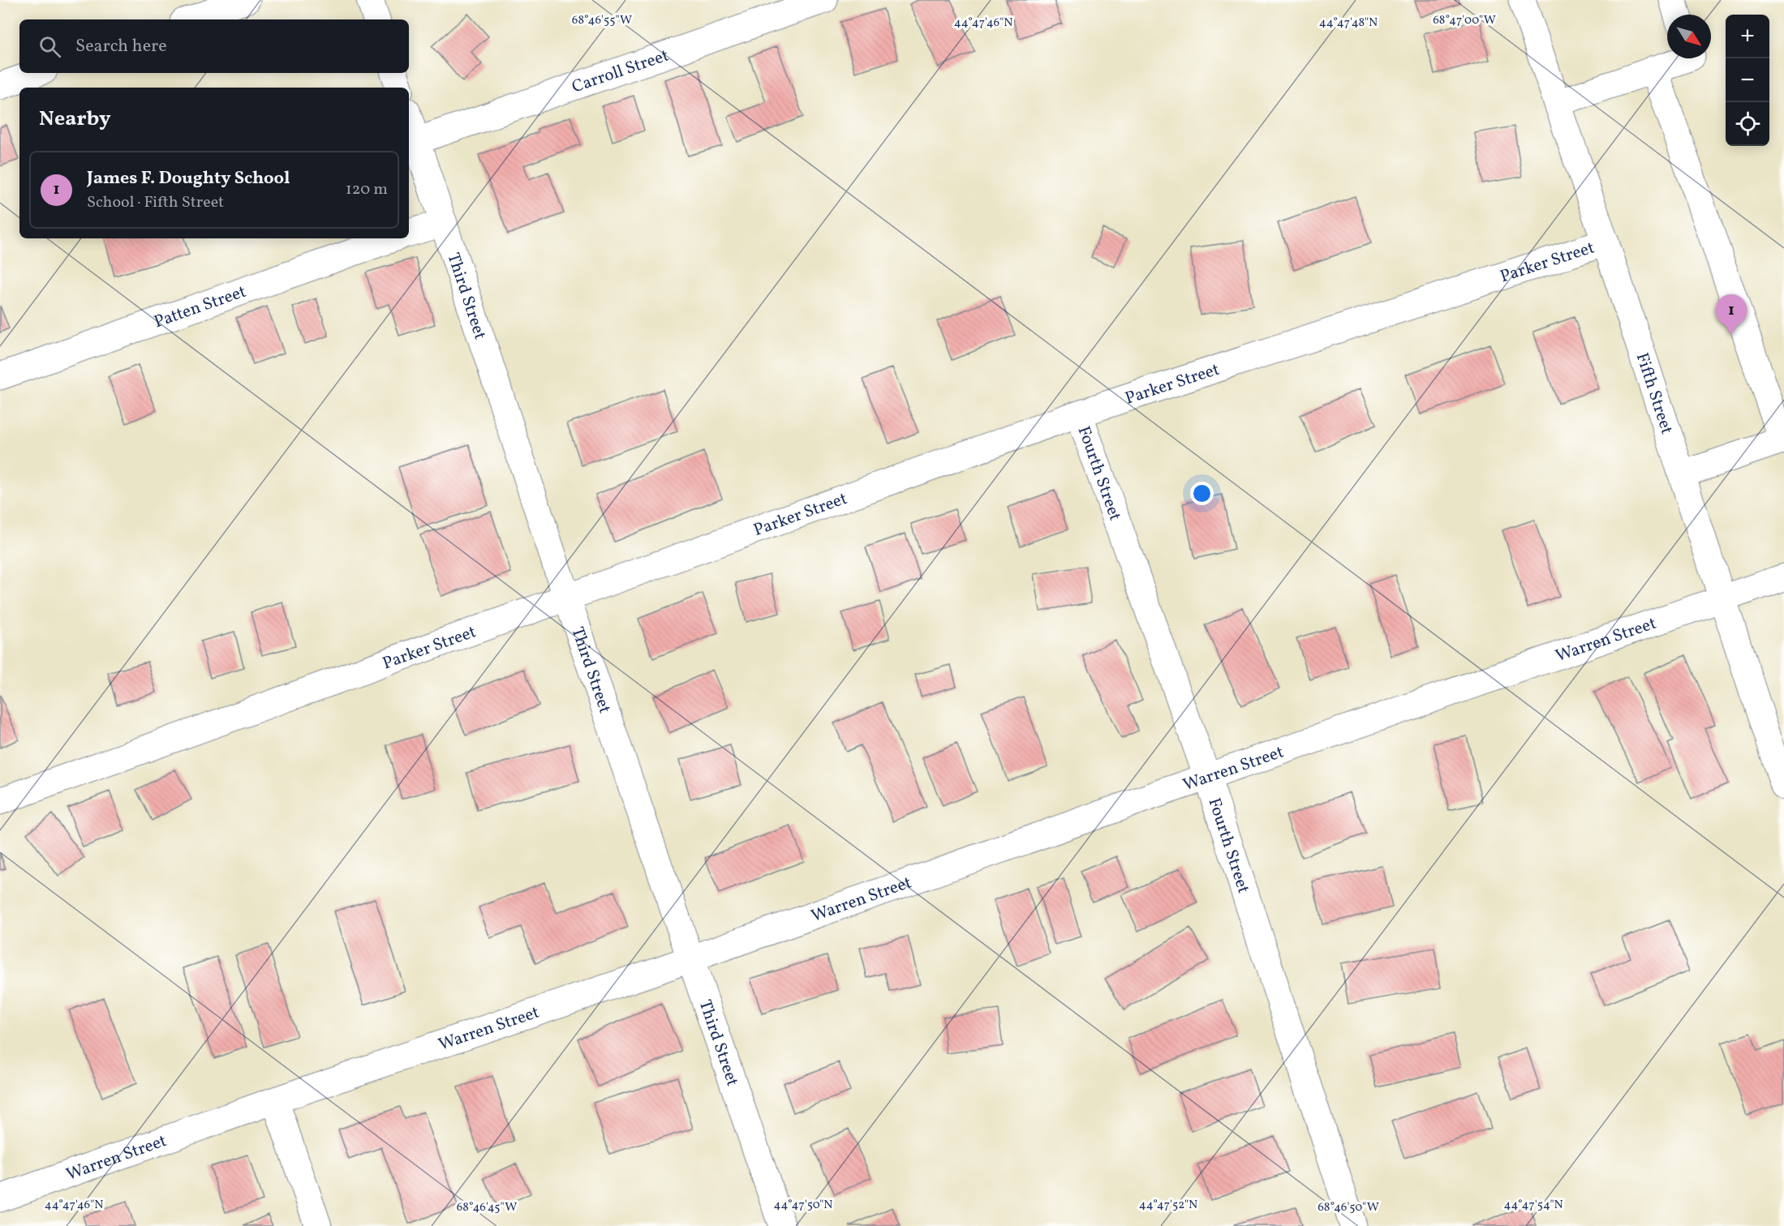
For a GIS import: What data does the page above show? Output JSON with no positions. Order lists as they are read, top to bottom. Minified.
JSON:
{"streets":{"street":["Carroll Street","Parker Street","Third Street","Patten Street","Fifth Street","Fourth Street","Warren Street"]},"crossings":[["Carroll Street","Third Street"],["Parker Street","Third Street"],["Parker Street","Fifth Street"],["Parker Street","Fourth Street"],["Third Street","Warren Street"],["Fifth Street","Warren Street"],["Fourth Street","Warren Street"]],"north":"bottom right","page":{"map_buttons":["+","−"],"search":"Search here","heading":"Nearby","list":[{"mark":"1","name":"James F. Doughty School","note":"School · Fifth Street","value":"120 m"}],"pins":"1"},"coordinates":["68°46'55\"W","68°47'00\"W","44°47'46\"N","44°47'48\"N","44°47'50\"N","44°47'52\"N","44°47'54\"N","68°46'45\"W","68°46'50\"W"]}
